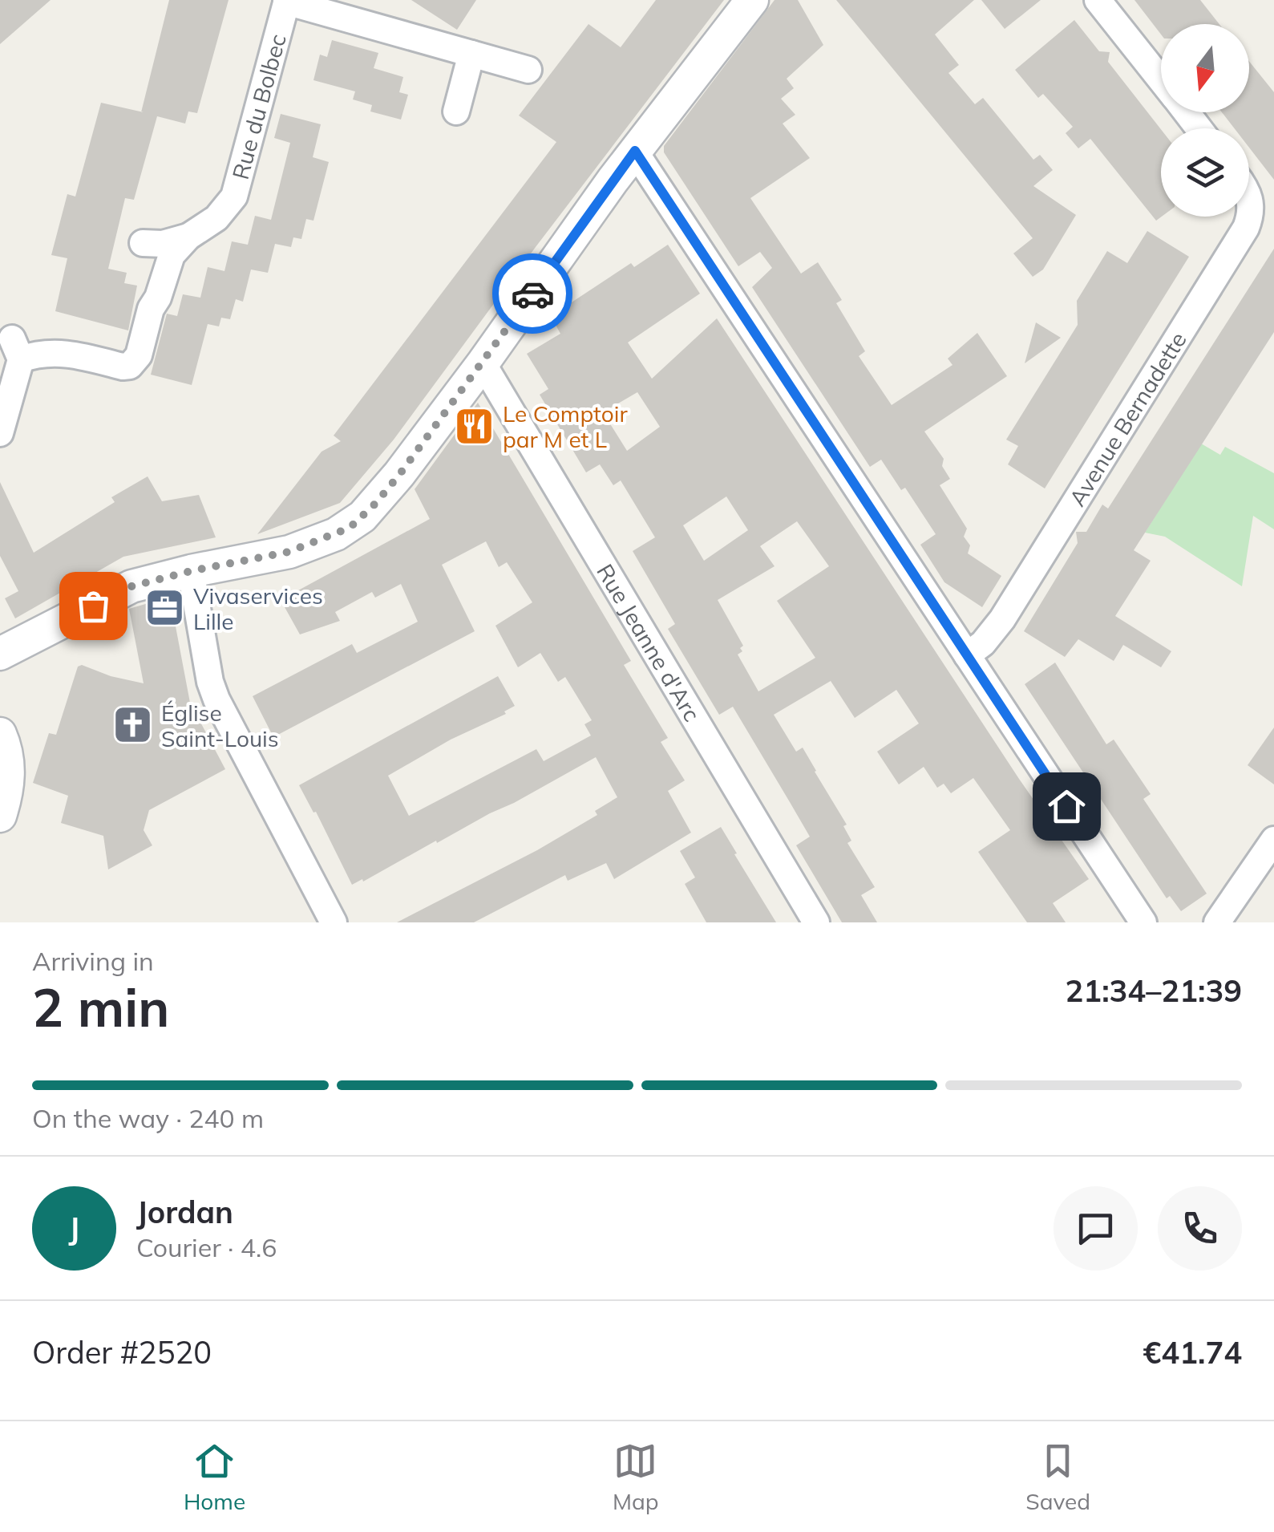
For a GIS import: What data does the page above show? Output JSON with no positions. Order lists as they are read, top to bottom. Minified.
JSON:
{"streets":{"street":["Rue du Bolbec","Avenue Bernadette","Rue Jeanne d'Arc"]},"places":{"restaurant":["Le Comptoir par M et L"],"office":["Vivaservices Lille"],"church":["Église Saint-Louis"]},"north":"bottom","page":{"heading":["2 min","Arriving in","21:34–21:39"],"panel":["Jordan","Courier · 4.6","Order #2520","€41.74"],"bar":"On the way · 240 m","round":"J","tabs":["Home","Map","Saved"]}}
